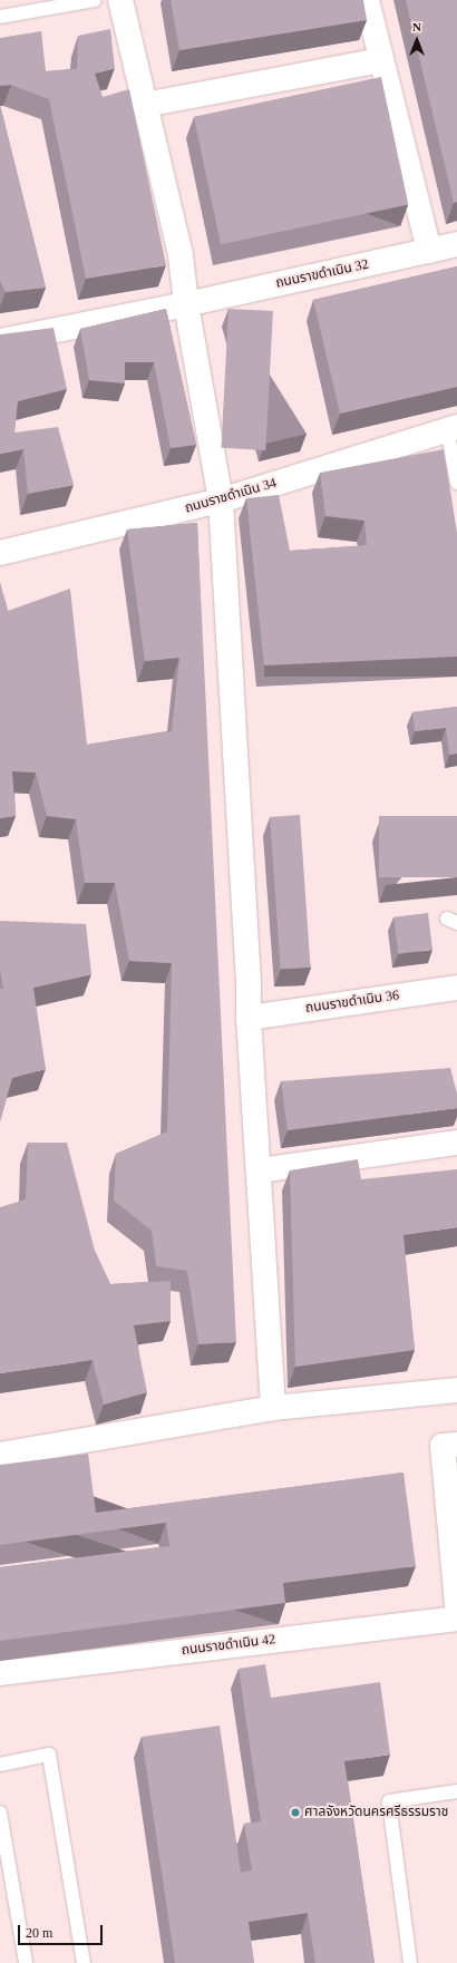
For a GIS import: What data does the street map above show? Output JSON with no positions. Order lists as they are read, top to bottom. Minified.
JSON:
{"streets":{"street":["ถนนราขดำเนิน 32","ถนนราชดำเนิน 34","ถนนราขดำเนิน 36","ถนนราขดำเนิน 42"]},"places":["ศาลจังหวัดนครศรีธรรมราช"],"scale_bar":"20 m","north":"top"}
